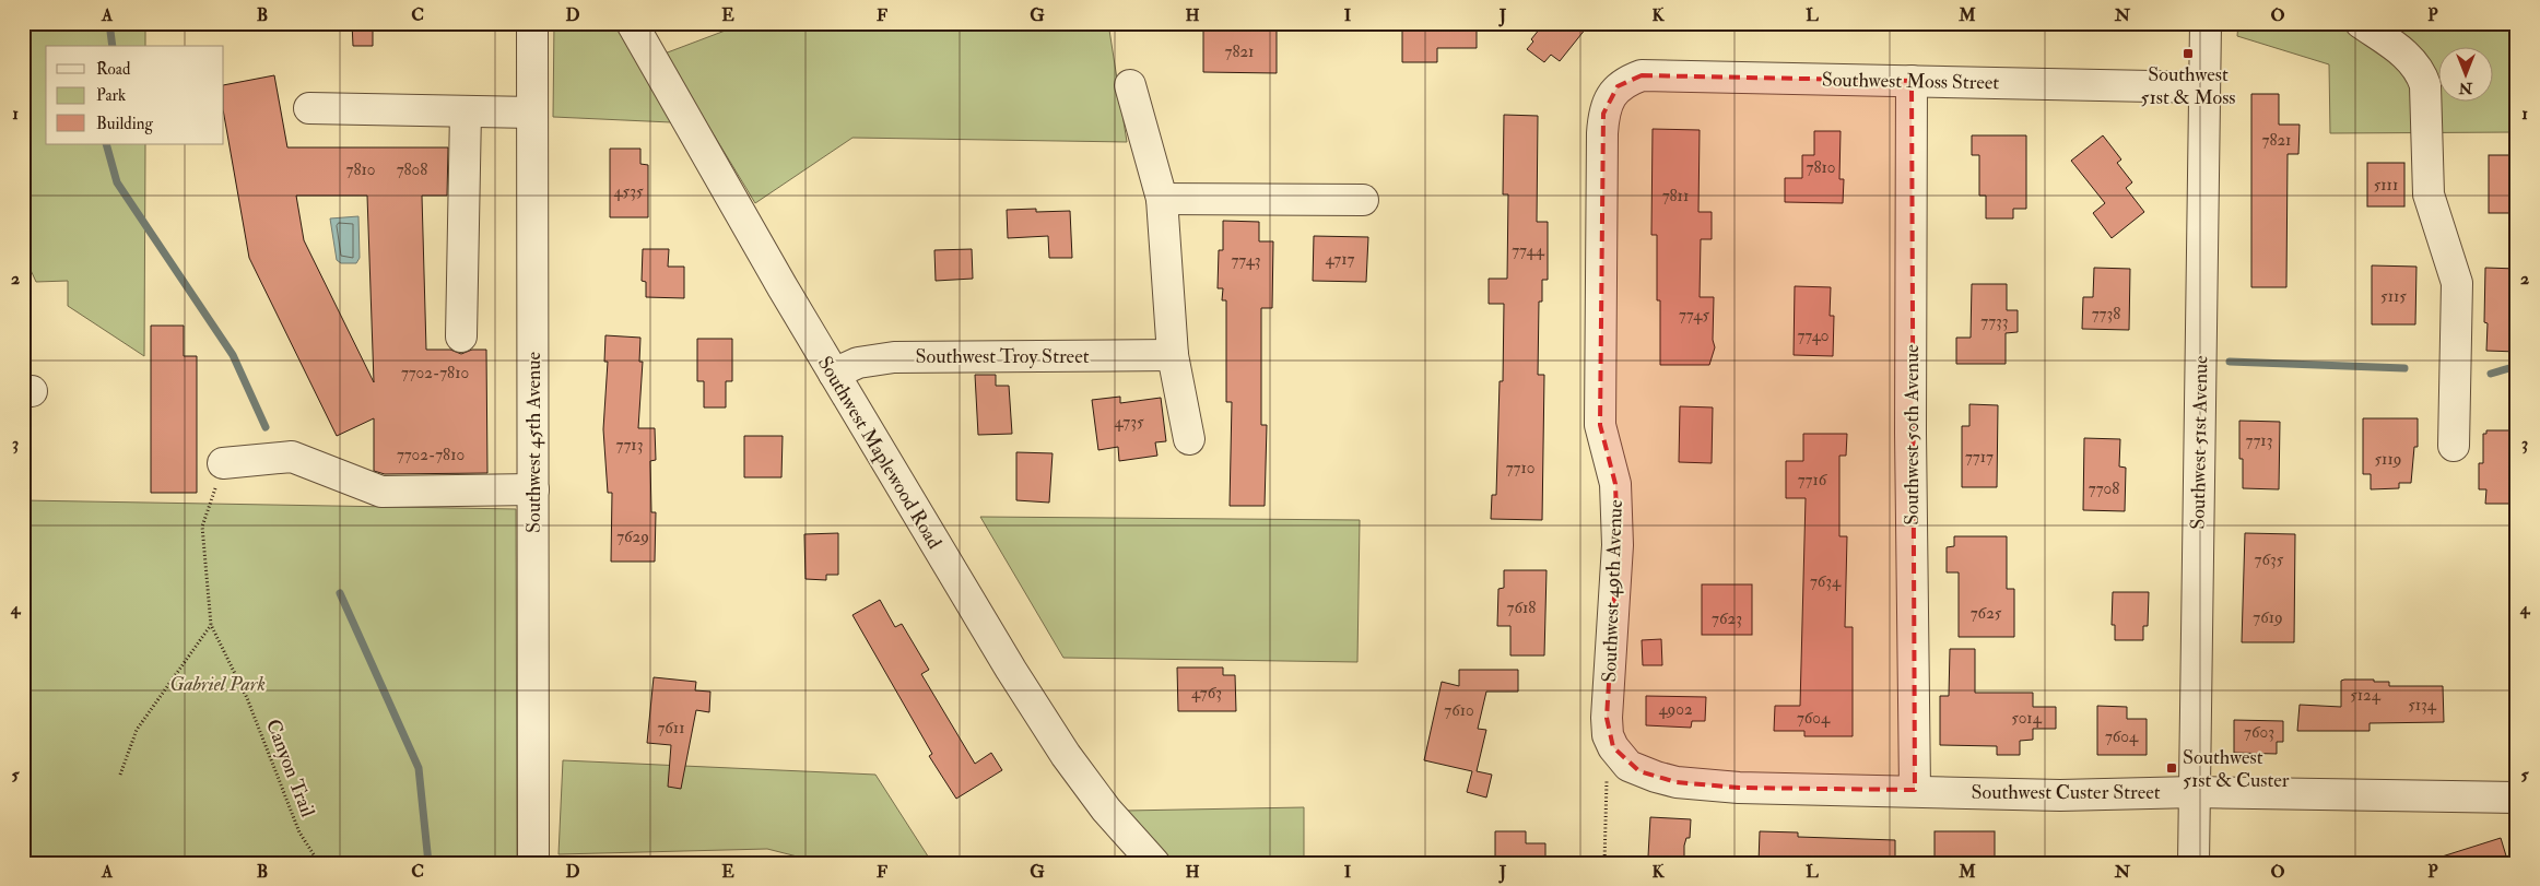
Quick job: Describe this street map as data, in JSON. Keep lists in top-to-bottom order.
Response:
{
  "streets": {
    "street": [
      "Southwest Moss Street",
      "Southwest Troy Street",
      "Southwest 50th Avenue",
      "Southwest 45th Avenue",
      "Southwest 51st Avenue",
      "Southwest Maplewood Road",
      "Southwest 49th Avenue",
      "Southwest Custer Street"
    ],
    "path": ["Canyon Trail"]
  },
  "crossings": [
    ["Southwest Moss Street", "Southwest 50th Avenue"],
    ["Southwest Moss Street", "Southwest 51st Avenue"],
    ["Southwest Moss Street", "Southwest 49th Avenue"],
    ["Southwest Troy Street", "Southwest Maplewood Road"],
    ["Southwest 50th Avenue", "Southwest Custer Street"],
    ["Southwest 51st Avenue", "Southwest Custer Street"],
    ["Southwest 49th Avenue", "Southwest Custer Street"]
  ],
  "parks": ["Gabriel Park"],
  "places": {
    "transit": ["Southwest 51st & Moss", "Southwest 51st & Custer"]
  },
  "house_numbers": [
    "7821",
    "7821",
    "7810",
    "7810",
    "7808",
    "5111",
    "4535",
    "7811",
    "7744",
    "4717",
    "7743",
    "5115",
    "7738",
    "7745",
    "7733",
    "7740",
    "7702-7810",
    "4735",
    "7713",
    "7713",
    "7702-7810",
    "7717",
    "5119",
    "7710",
    "7716",
    "7708",
    "7629",
    "7635",
    "7634",
    "7618",
    "7625",
    "7619",
    "7623",
    "4763",
    "5124",
    "5134",
    "4902",
    "7610",
    "7604",
    "5014",
    "7611",
    "7603",
    "7604"
  ],
  "legend": ["Road", "Park", "Building"],
  "north": "bottom",
  "grid": {
    "columns": [
      "A",
      "B",
      "C",
      "D",
      "E",
      "F",
      "G",
      "H",
      "I",
      "J",
      "K",
      "L",
      "M",
      "N",
      "O",
      "P"
    ],
    "rows": [
      "1",
      "2",
      "3",
      "4",
      "5"
    ]
  }
}
